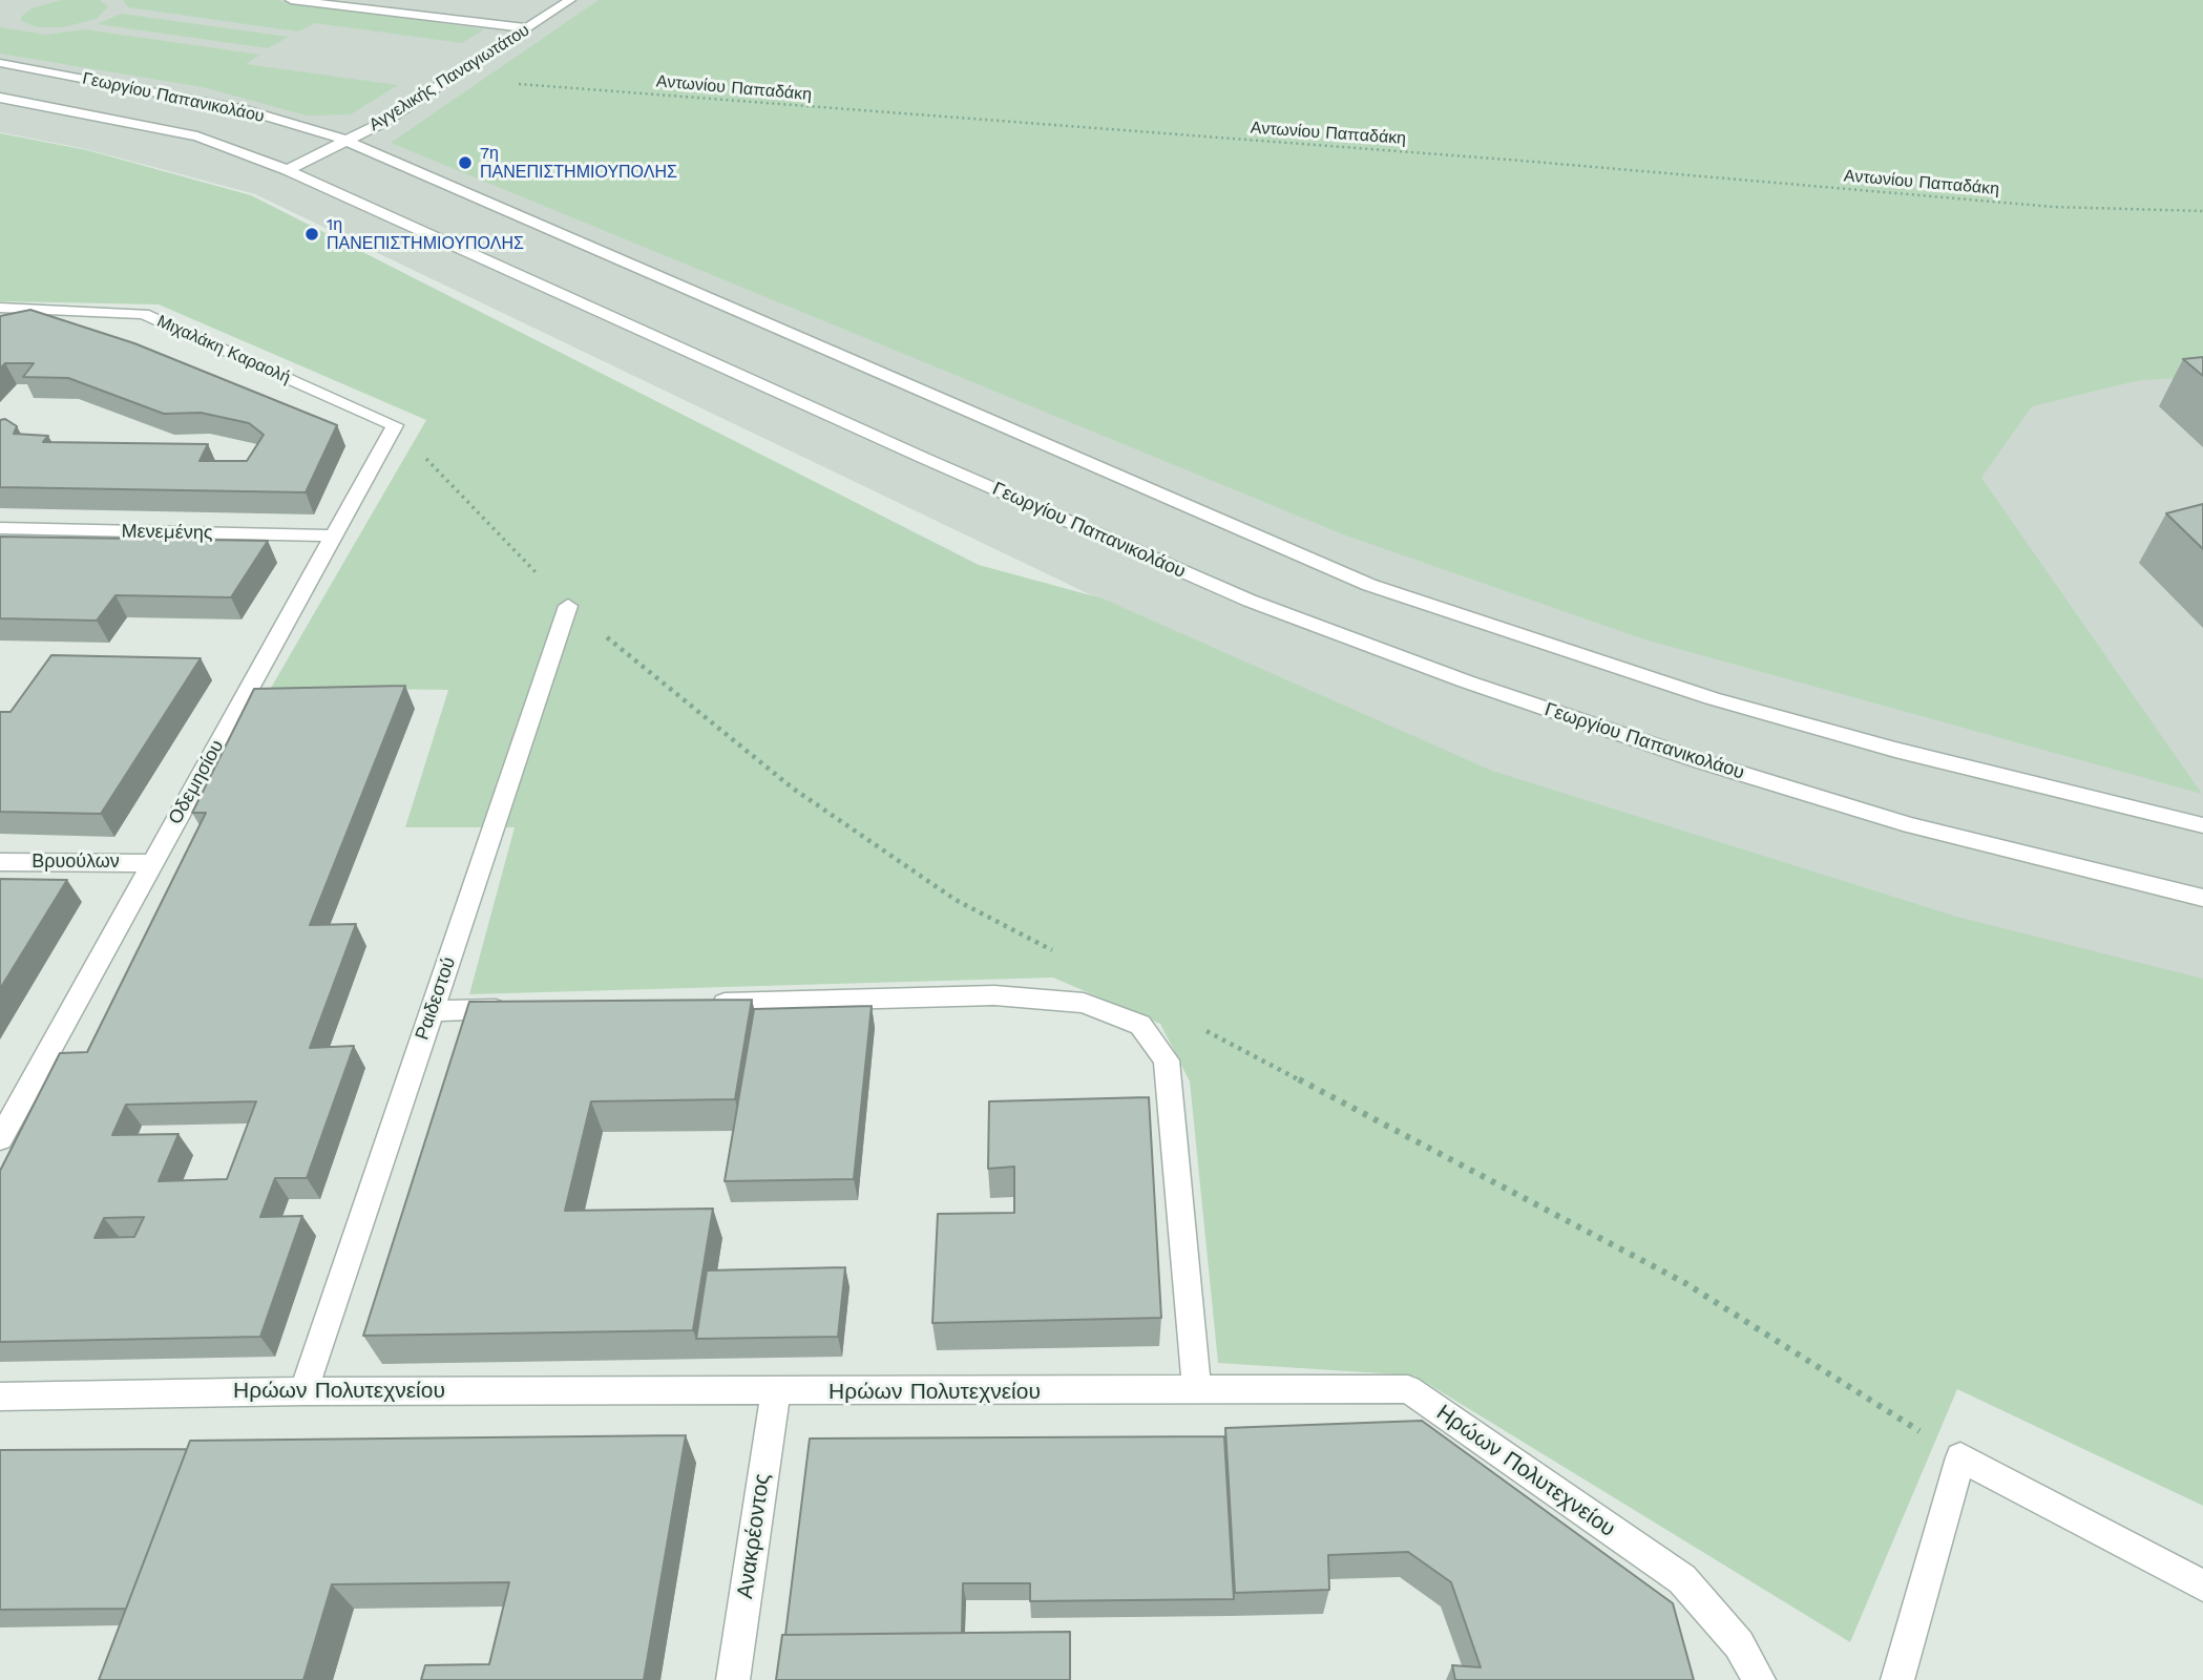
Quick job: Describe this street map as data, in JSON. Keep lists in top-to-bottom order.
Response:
{
  "streets": {
    "street": [
      "Αγγελικής Παναγιωτάτου",
      "Γεωργίου Παπανικολάου",
      "Μιχαλάκη Καραολή",
      "Μενεμένης",
      "Οδεμησίου",
      "Βρυούλων",
      "Ραιδεστού",
      "Ηρώων Πολυτεχνείου",
      "Ανακρέοντος"
    ],
    "path": ["Αντωνίου Παπαδάκη"]
  },
  "crossings": [
    ["Αγγελικής Παναγιωτάτου", "Αντωνίου Παπαδάκη"],
    ["Αγγελικής Παναγιωτάτου", "Γεωργίου Παπανικολάου"],
    ["Μιχαλάκη Καραολή", "Οδεμησίου"],
    ["Μενεμένης", "Οδεμησίου"],
    ["Οδεμησίου", "Βρυούλων"],
    ["Ραιδεστού", "Ηρώων Πολυτεχνείου"],
    ["Ηρώων Πολυτεχνείου", "Ανακρέοντος"]
  ],
  "places": ["7η ΠΑΝΕΠΙΣΤΗΜΙΟΥΠΟΛΗΣ", "1η ΠΑΝΕΠΙΣΤΗΜΙΟΥΠΟΛΗΣ"]
}
